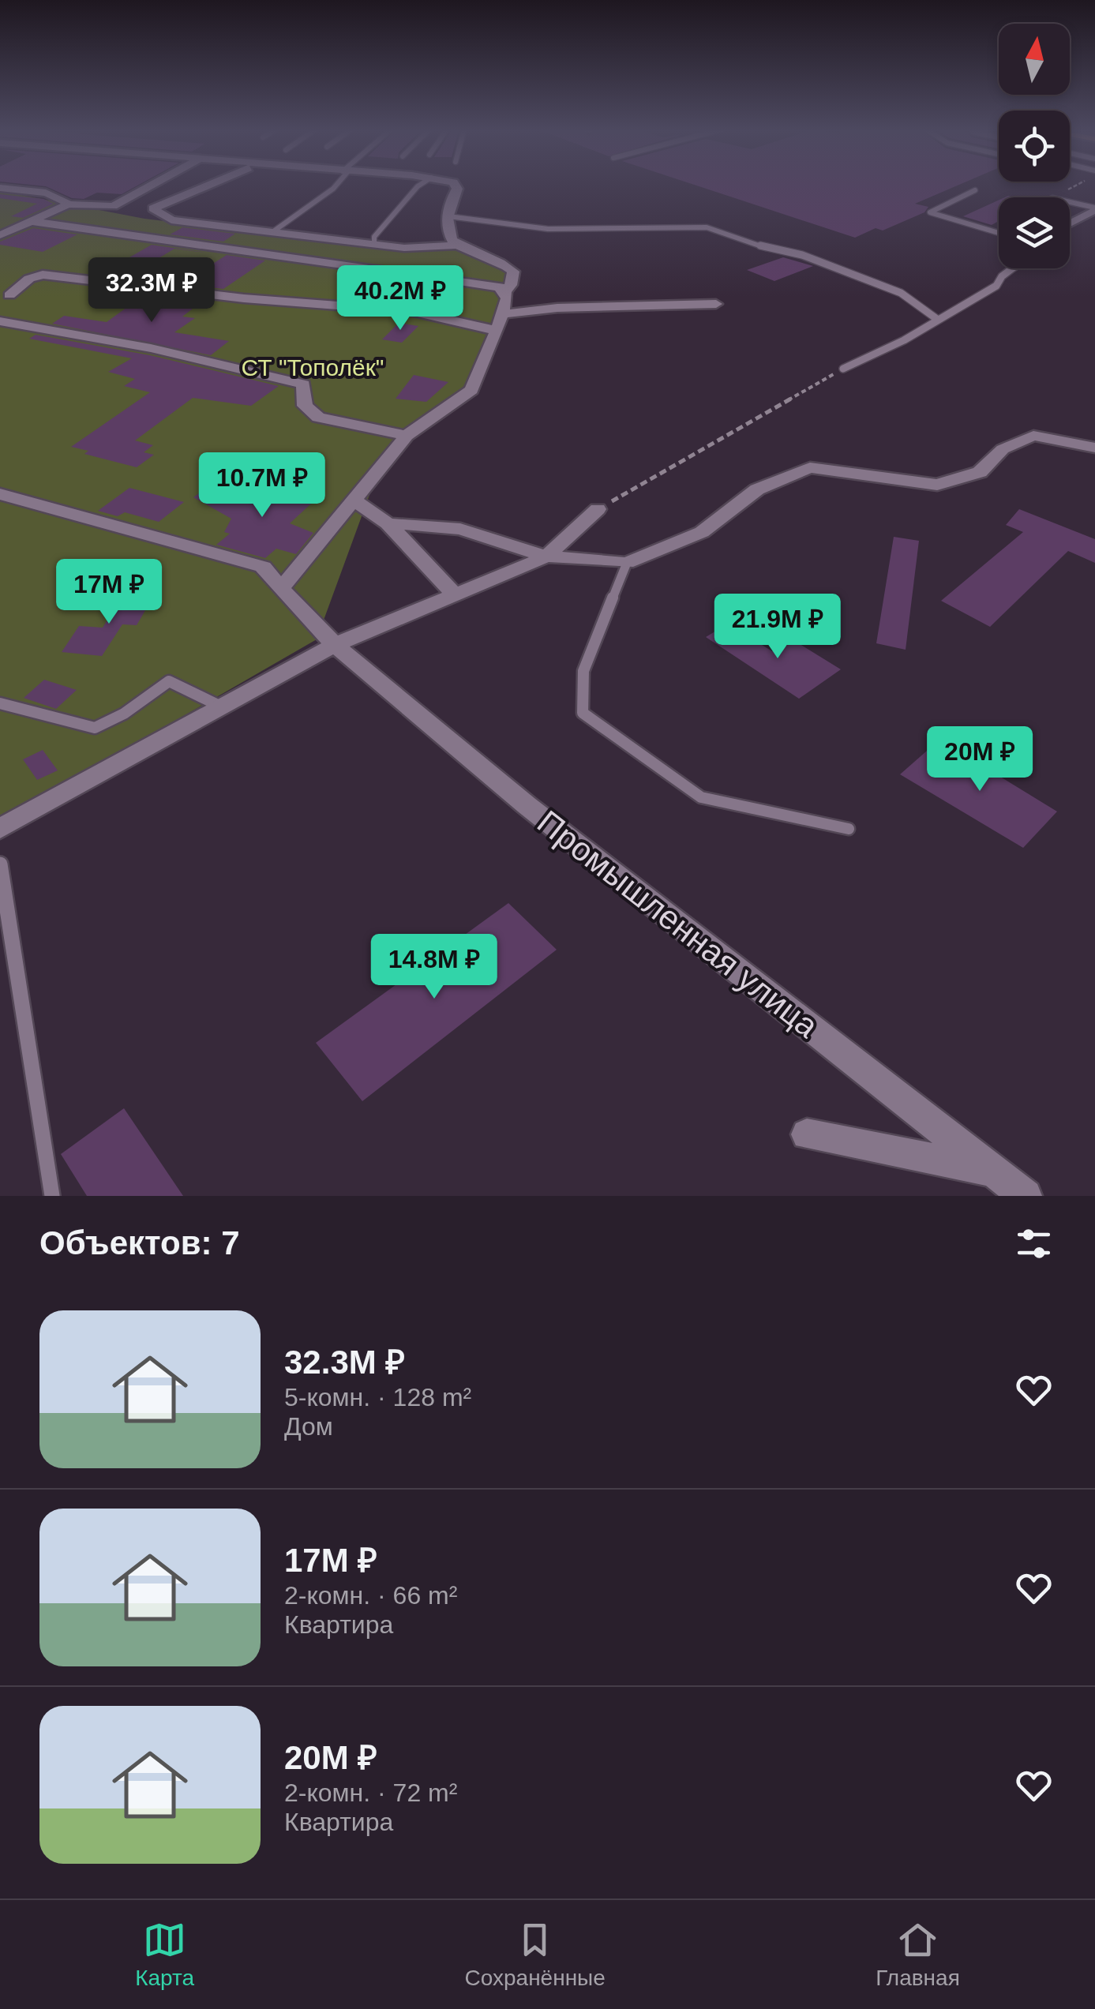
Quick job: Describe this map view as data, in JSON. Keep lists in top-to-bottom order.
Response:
{
  "streets": {
    "street": ["Промышленная улица"]
  },
  "parks": ["СТ \"Тополёк\""],
  "north": "top",
  "page": {
    "price": [
      "32.3M ₽",
      "40.2M ₽",
      "10.7M ₽",
      "17M ₽",
      "21.9M ₽",
      "20M ₽",
      "14.8M ₽"
    ],
    "heading": "Объектов: 7",
    "list": [
      {
        "name": "32.3M ₽",
        "note": "5-комн. · 128 m² · Дом"
      },
      {
        "name": "17M ₽",
        "note": "2-комн. · 66 m² · Квартира"
      },
      {
        "name": "20M ₽",
        "note": "2-комн. · 72 m² · Квартира"
      }
    ],
    "tabs": ["Карта", "Сохранённые", "Главная"]
  }
}
